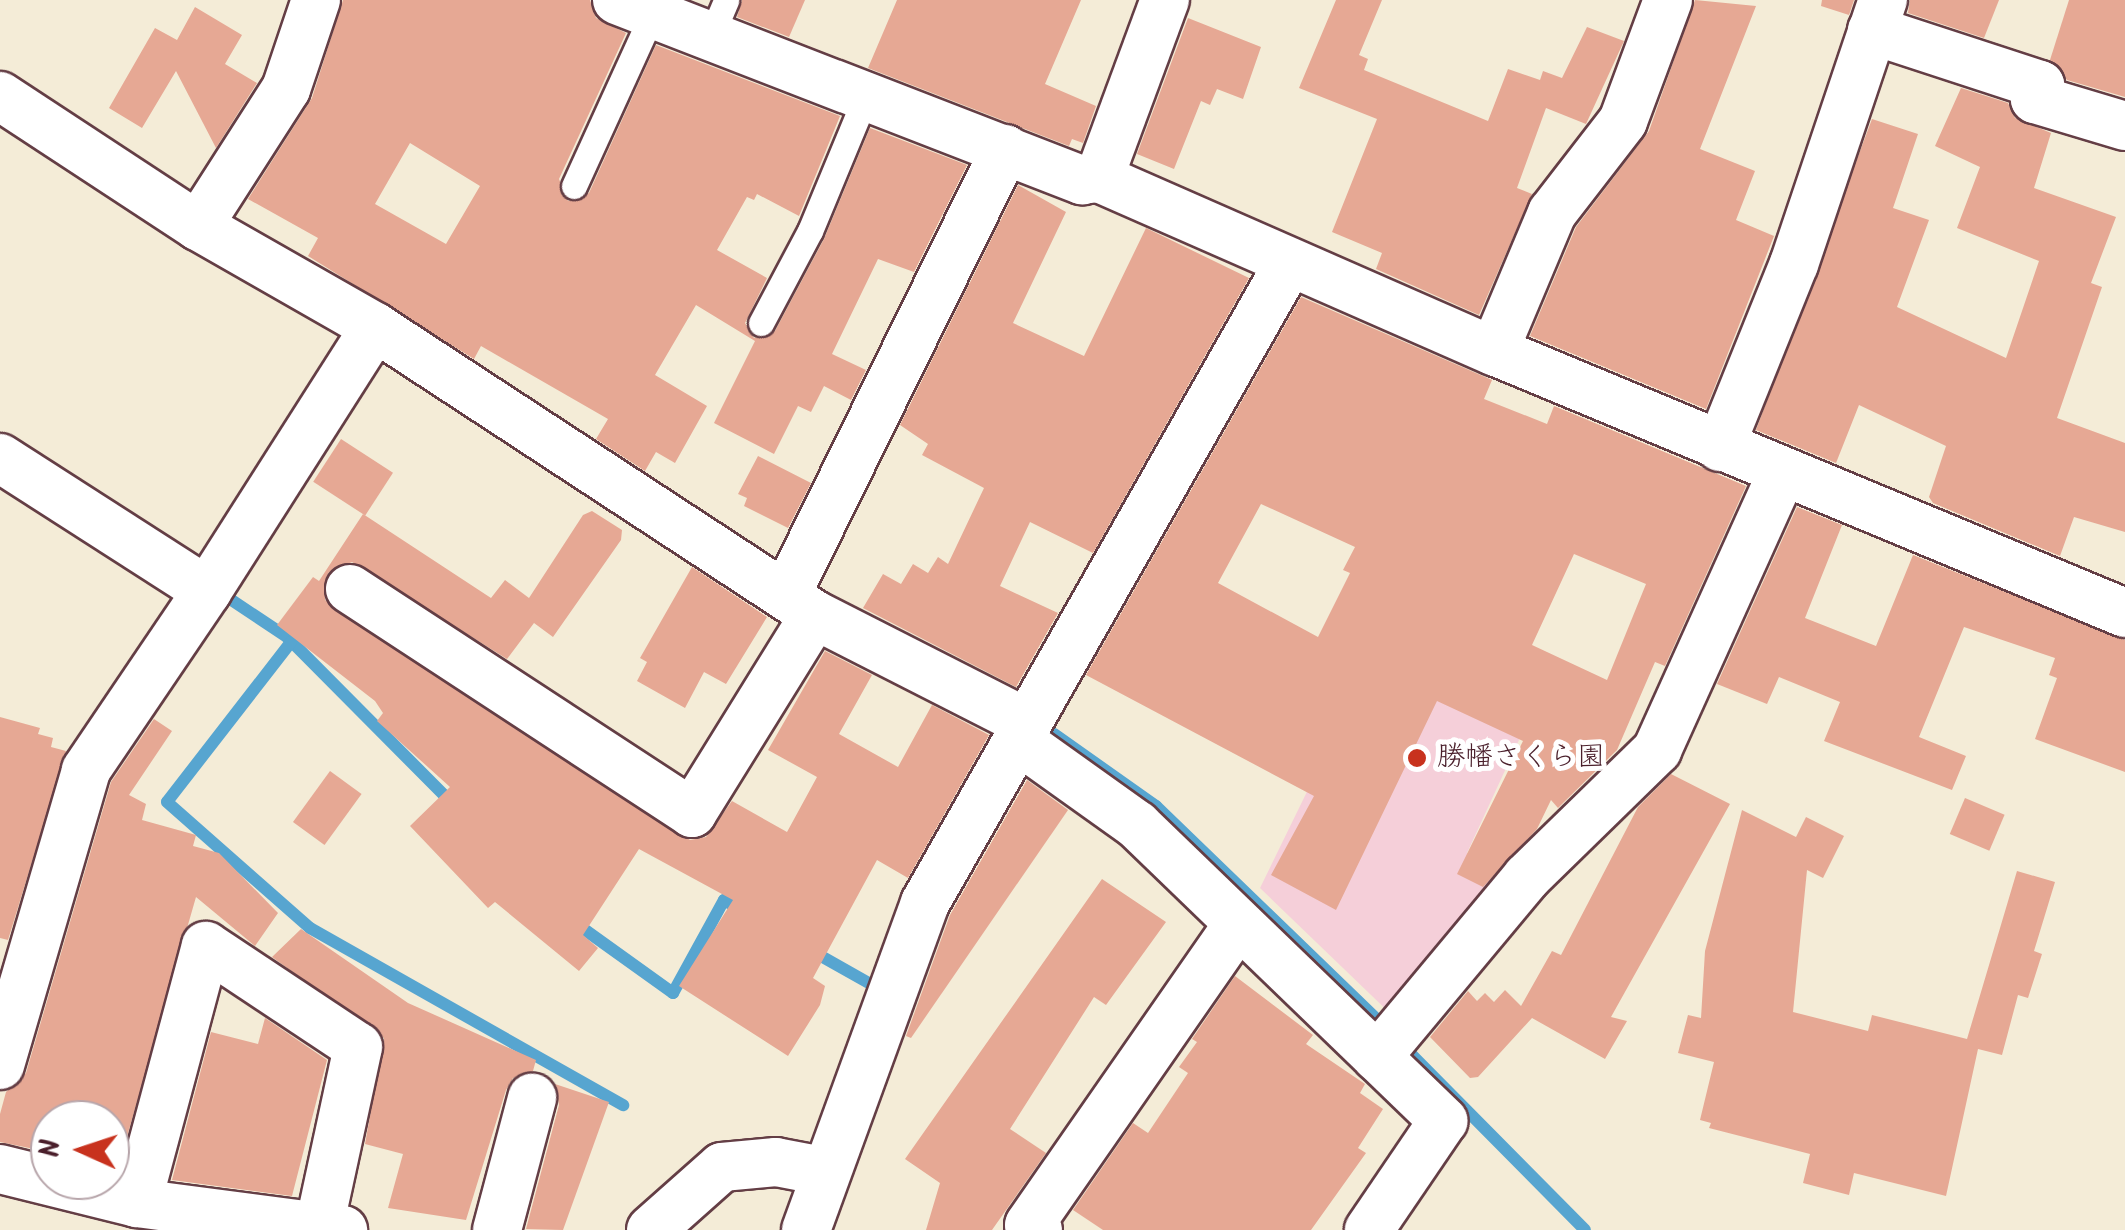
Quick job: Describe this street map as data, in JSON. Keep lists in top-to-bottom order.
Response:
{
  "places": ["勝幡さくら園"],
  "north": "left"
}
